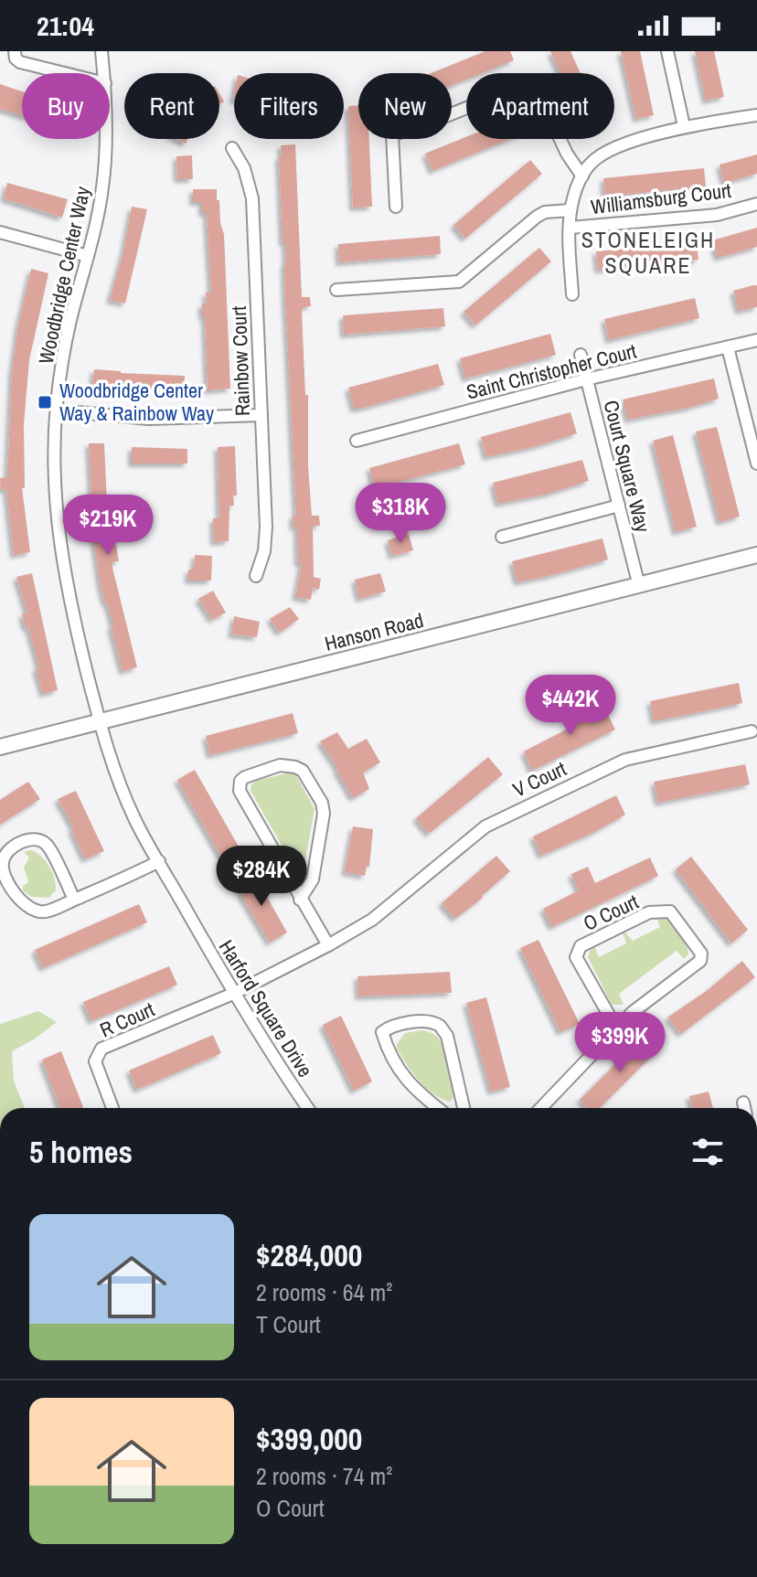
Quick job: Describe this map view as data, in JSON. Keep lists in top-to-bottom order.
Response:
{
  "streets": {
    "street": [
      "Williamsburg Court",
      "Woodbridge Center Way",
      "Rainbow Court",
      "Saint Christopher Court",
      "Court Square Way",
      "Hanson Road",
      "V Court",
      "O Court",
      "Harford Square Drive",
      "R Court"
    ]
  },
  "crossings": [
    ["Woodbridge Center Way", "Hanson Road"],
    ["Woodbridge Center Way", "Harford Square Drive"],
    ["Saint Christopher Court", "Court Square Way"],
    ["Court Square Way", "Hanson Road"],
    ["Hanson Road", "Harford Square Drive"],
    ["V Court", "R Court"],
    ["Harford Square Drive", "R Court"]
  ],
  "districts": ["STONELEIGH SQUARE"],
  "places": {
    "transit": ["Woodbridge Center Way & Rainbow Way"]
  },
  "page": {
    "status": "21:04",
    "chip": [
      "Buy",
      "Rent",
      "Filters",
      "New",
      "Apartment"
    ],
    "price": [
      "$318K",
      "$219K",
      "$442K",
      "$284K",
      "$399K"
    ],
    "heading": "5 homes",
    "list": [
      {
        "name": "$284,000",
        "note": "2 rooms · 64 m² · T Court"
      },
      {
        "name": "$399,000",
        "note": "2 rooms · 74 m² · O Court"
      }
    ]
  }
}
